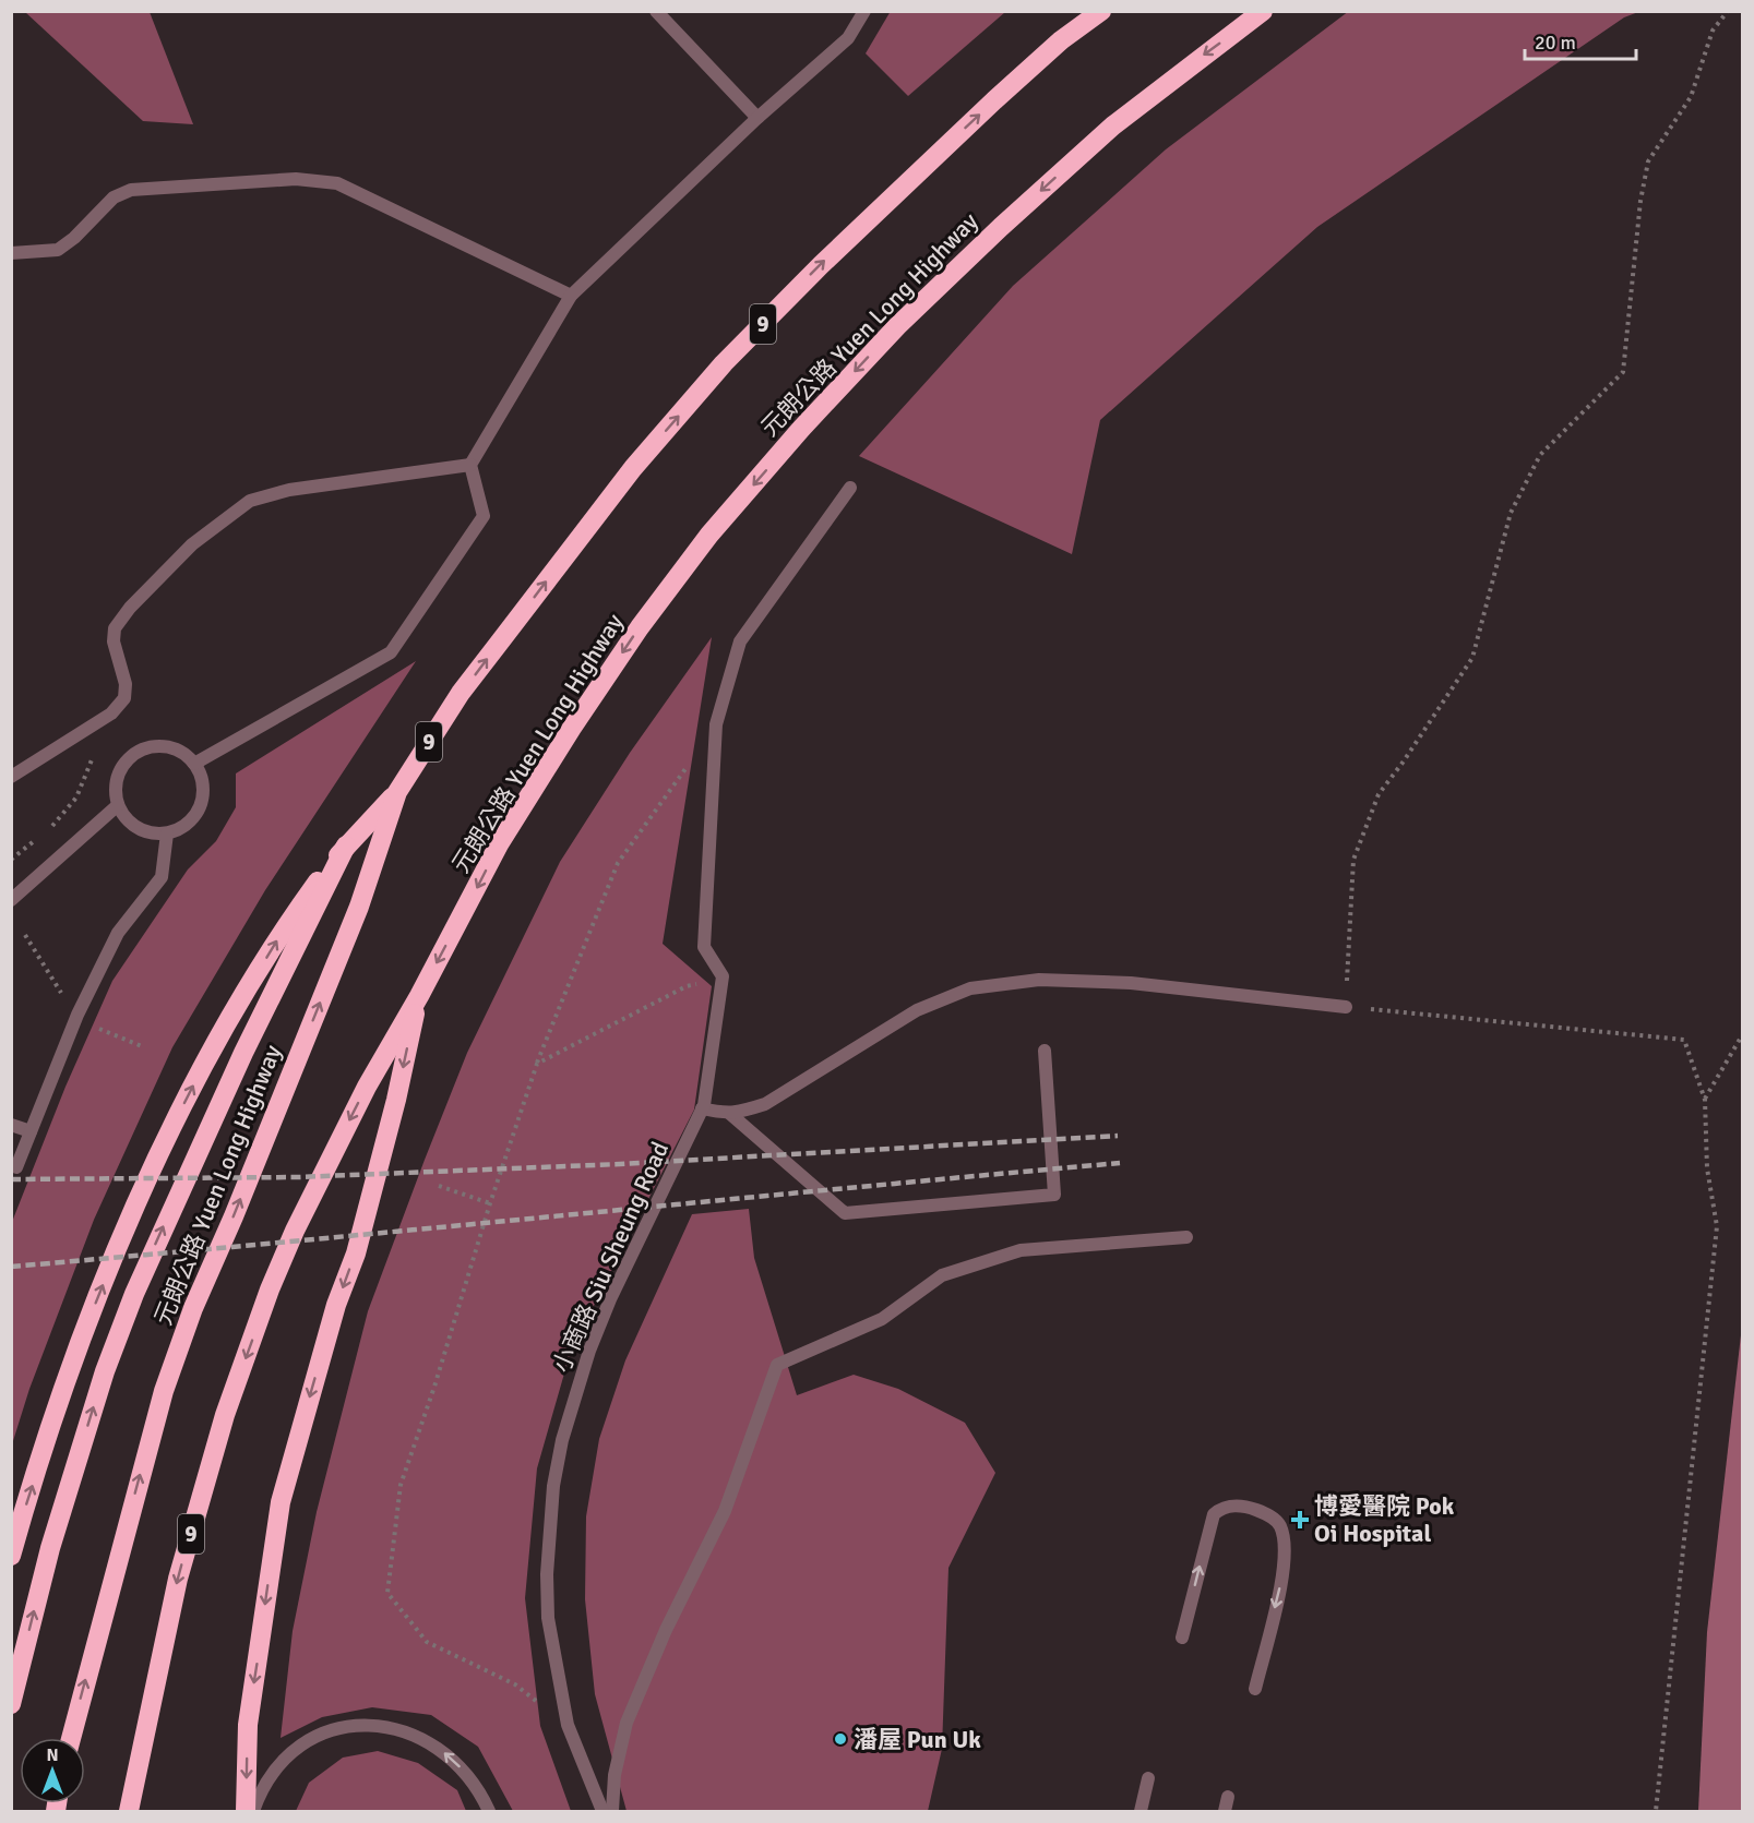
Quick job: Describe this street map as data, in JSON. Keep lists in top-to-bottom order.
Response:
{
  "streets": {
    "highway": ["9", "元朗公路 Yuen Long Highway"],
    "street": ["小商路 Siu Sheung Road"]
  },
  "places": {
    "health": ["博愛醫院 Pok Oi Hospital"],
    "other": ["潘屋 Pun Uk"]
  },
  "scale_bar": "20 m",
  "north": "top"
}
